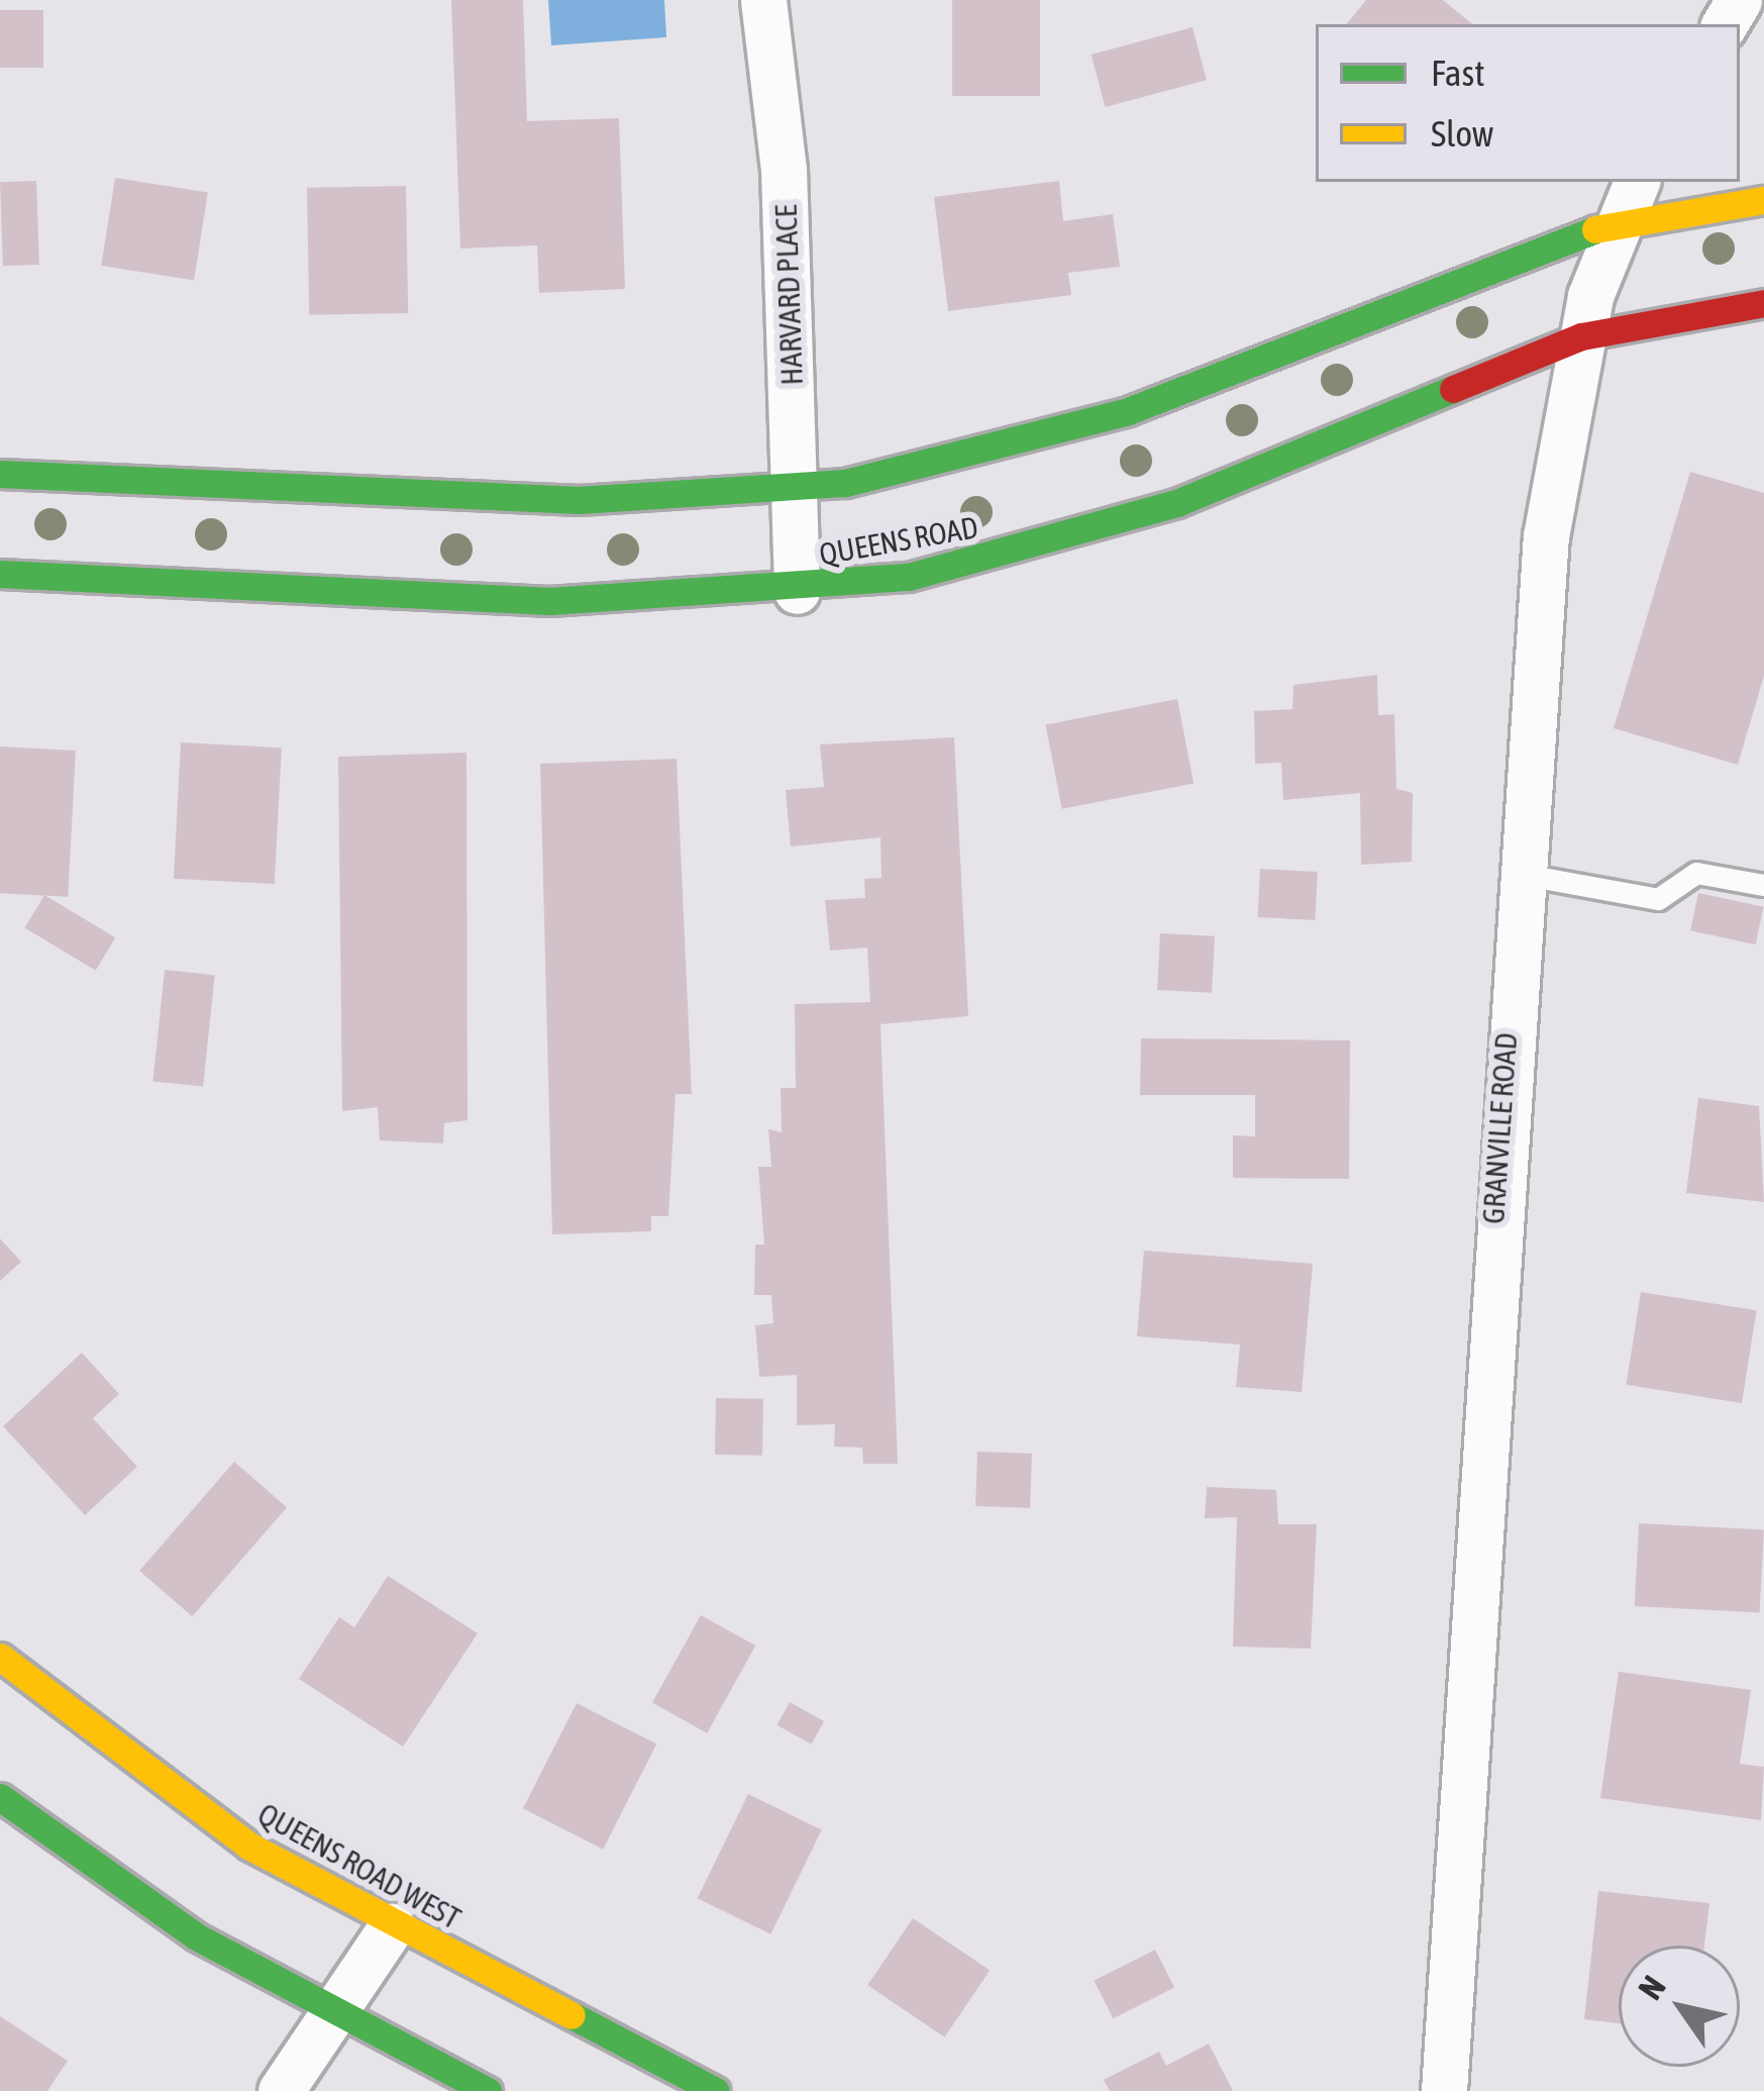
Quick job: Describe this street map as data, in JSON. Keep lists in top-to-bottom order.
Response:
{
  "streets": {
    "main road": ["QUEENS ROAD", "QUEENS ROAD WEST"],
    "street": ["HARVARD PLACE", "GRANVILLE ROAD"]
  },
  "crossings": [
    ["HARVARD PLACE", "QUEENS ROAD"],
    ["QUEENS ROAD", "GRANVILLE ROAD"]
  ],
  "legend": ["Fast", "Slow"],
  "north": "top left"
}
